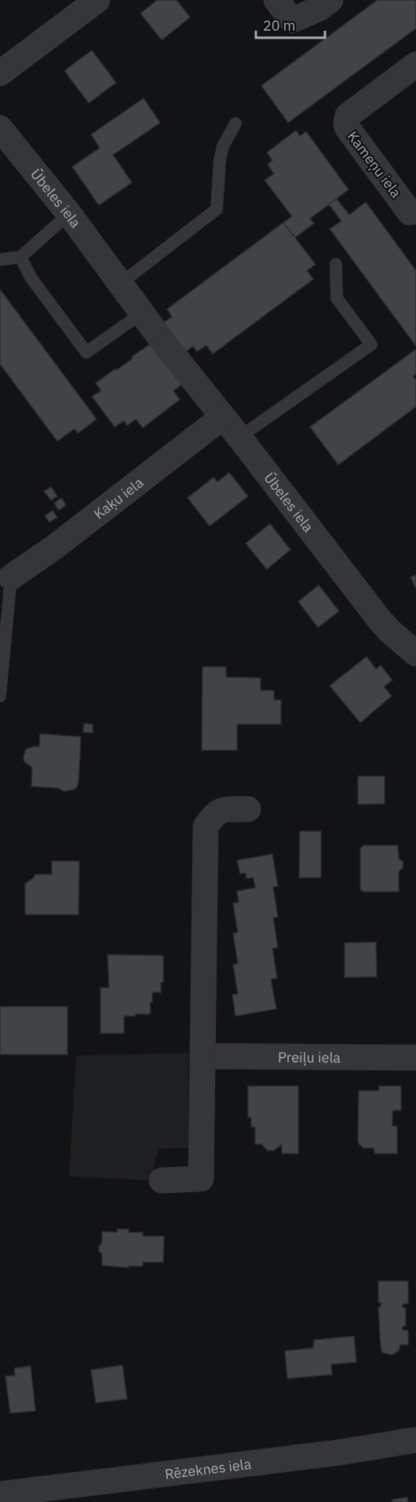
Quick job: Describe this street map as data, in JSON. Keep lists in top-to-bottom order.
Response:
{
  "streets": {
    "street": [
      "Kameņu iela",
      "Ūbeles iela",
      "Kaķu iela",
      "Preiļu iela",
      "Rēzeknes iela"
    ]
  },
  "crossings": [
    ["Ūbeles iela", "Kaķu iela"]
  ],
  "scale_bar": "20 m"
}
